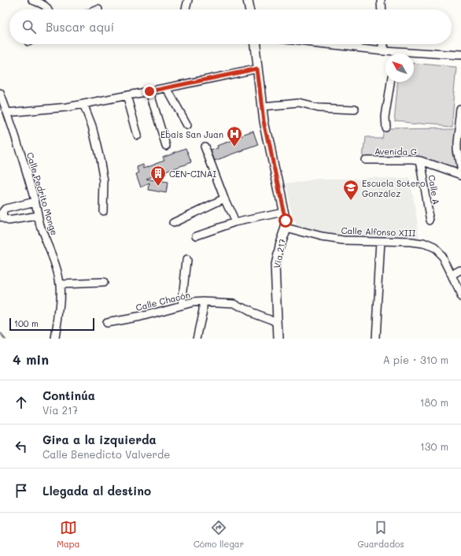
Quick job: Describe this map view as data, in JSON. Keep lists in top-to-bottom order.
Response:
{
  "streets": {
    "main road": ["Vía 217"],
    "street": [
      "Avenida G",
      "Calle A",
      "Calle Pedrito Monge",
      "Calle Alfonso XIII",
      "Calle Chacón"
    ]
  },
  "crossings": [
    ["Avenida G", "Calle A"],
    ["Calle Alfonso XIII", "Vía 217"],
    ["Vía 217", "Calle Chacón"]
  ],
  "places": {
    "hospital": ["Ebais San Juan"],
    "building": ["CEN-CINAI"],
    "school or university": ["Escuela Sotero González"]
  },
  "scale_bar": "100 m",
  "north": "top left",
  "page": {
    "search": "Buscar aquí",
    "scale": "100 m",
    "heading": ["4 min", "A pie · 310 m"],
    "list": [
      ["Continúa", "Vía 217", "180 m"],
      ["Gira a la izquierda", "Calle Benedicto Valverde", "130 m"],
      "Llegada al destino"
    ],
    "nav": ["Mapa", "Cómo llegar", "Guardados"]
  }
}
